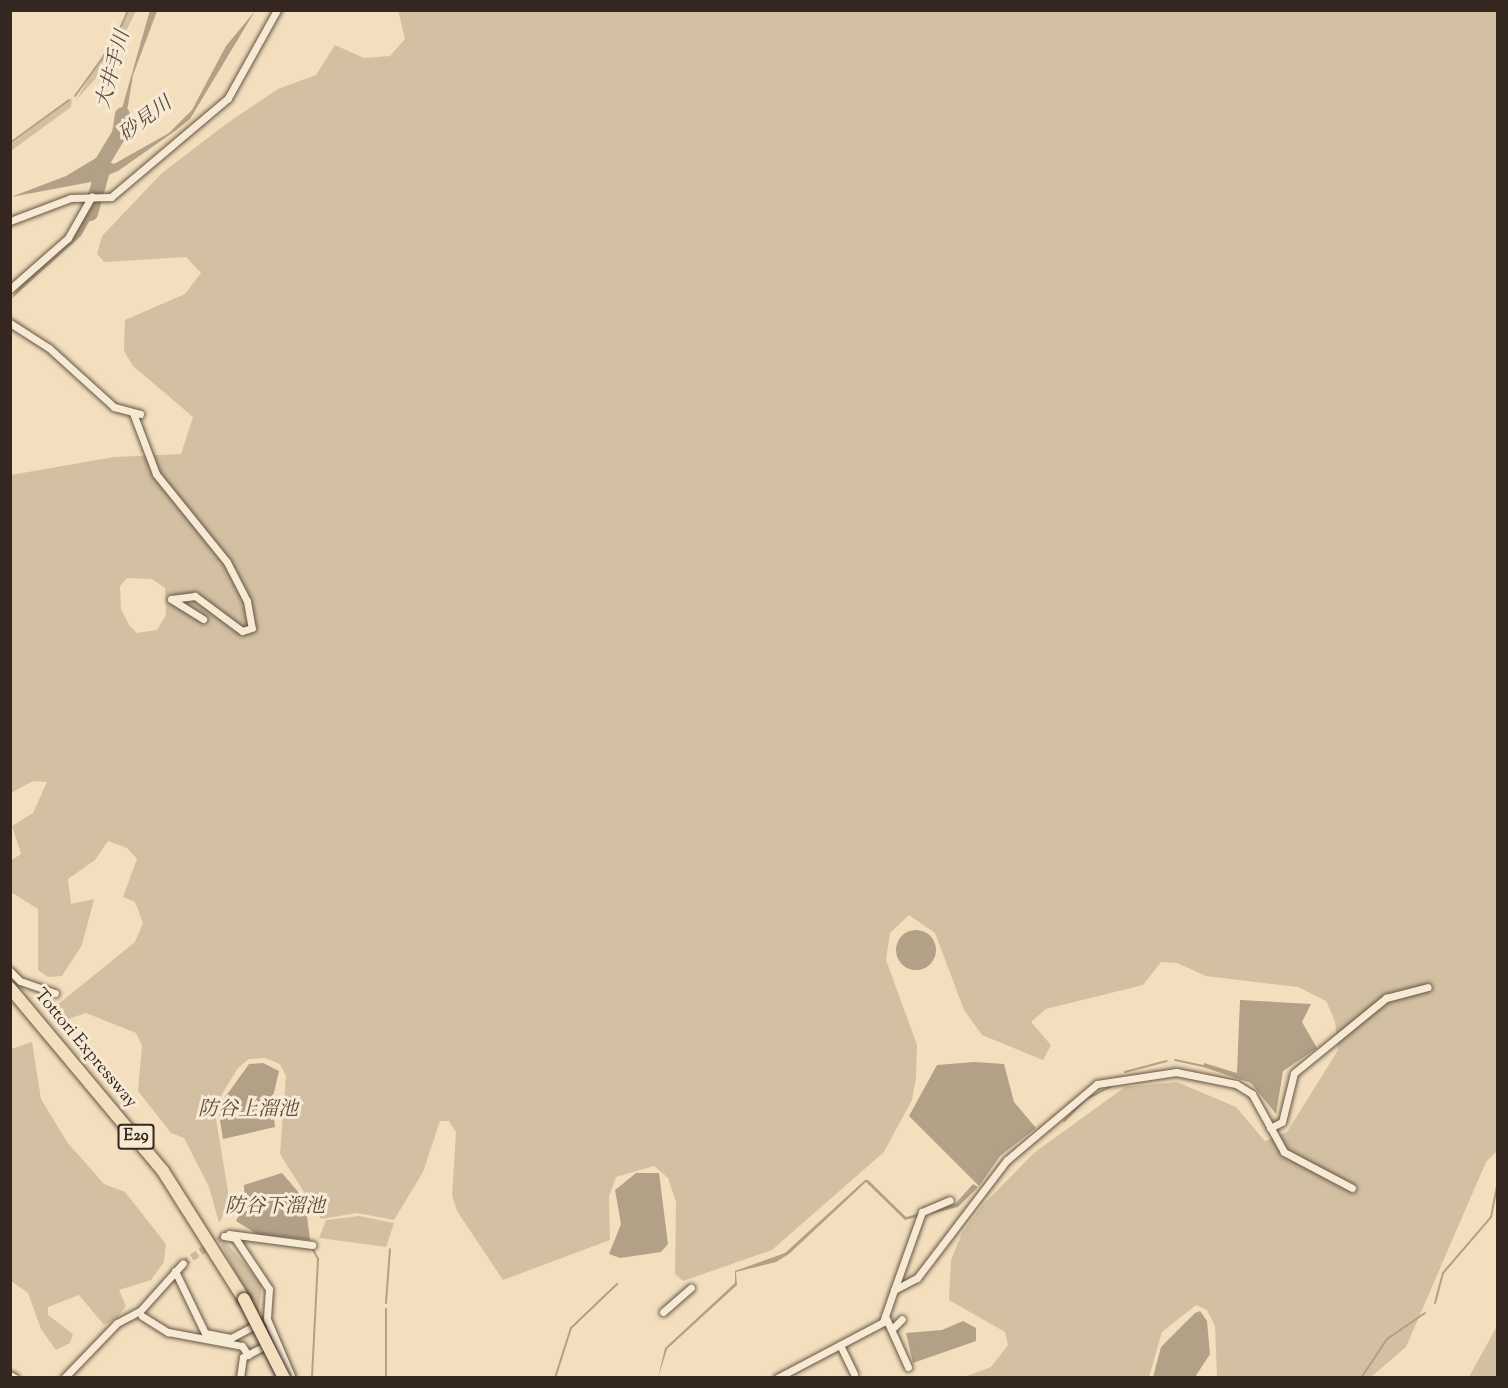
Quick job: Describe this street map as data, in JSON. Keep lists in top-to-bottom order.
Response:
{
  "streets": {
    "highway": ["Tottori Expressway", "E29"]
  },
  "water": [
    "大井手川",
    "砂見川",
    "防谷上溜池",
    "防谷下溜池"
  ]
}
